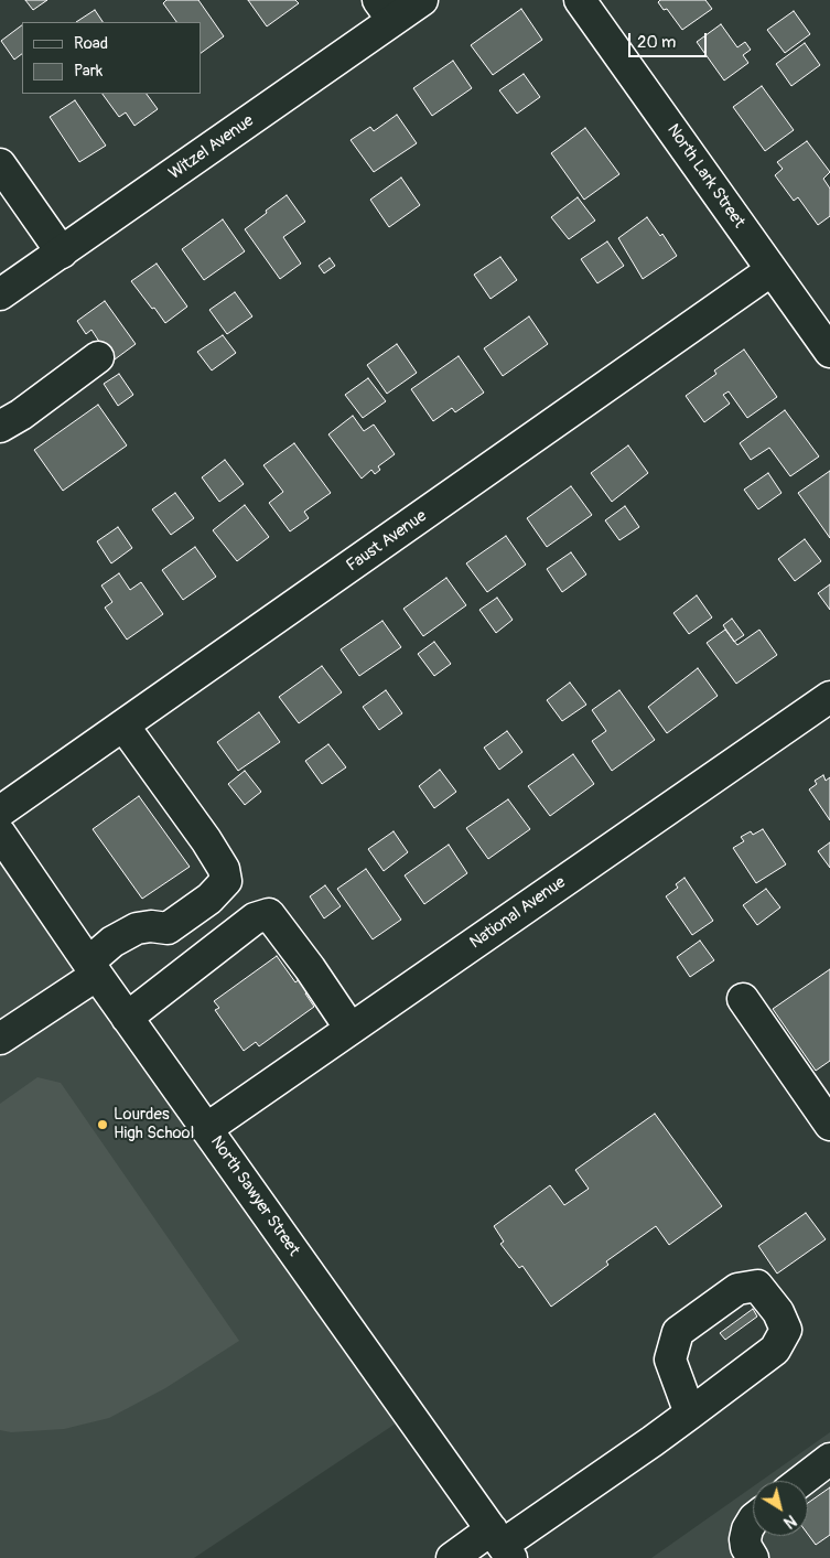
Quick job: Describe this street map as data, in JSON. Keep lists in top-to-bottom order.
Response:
{
  "streets": {
    "street": [
      "Witzel Avenue",
      "North Lark Street",
      "Faust Avenue",
      "National Avenue",
      "North Sawyer Street"
    ]
  },
  "crossings": [
    ["North Lark Street", "Faust Avenue"],
    ["National Avenue", "North Sawyer Street"]
  ],
  "places": ["Lourdes High School"],
  "legend": ["Road", "Park"],
  "scale_bar": "20 m",
  "north": "bottom right"
}
